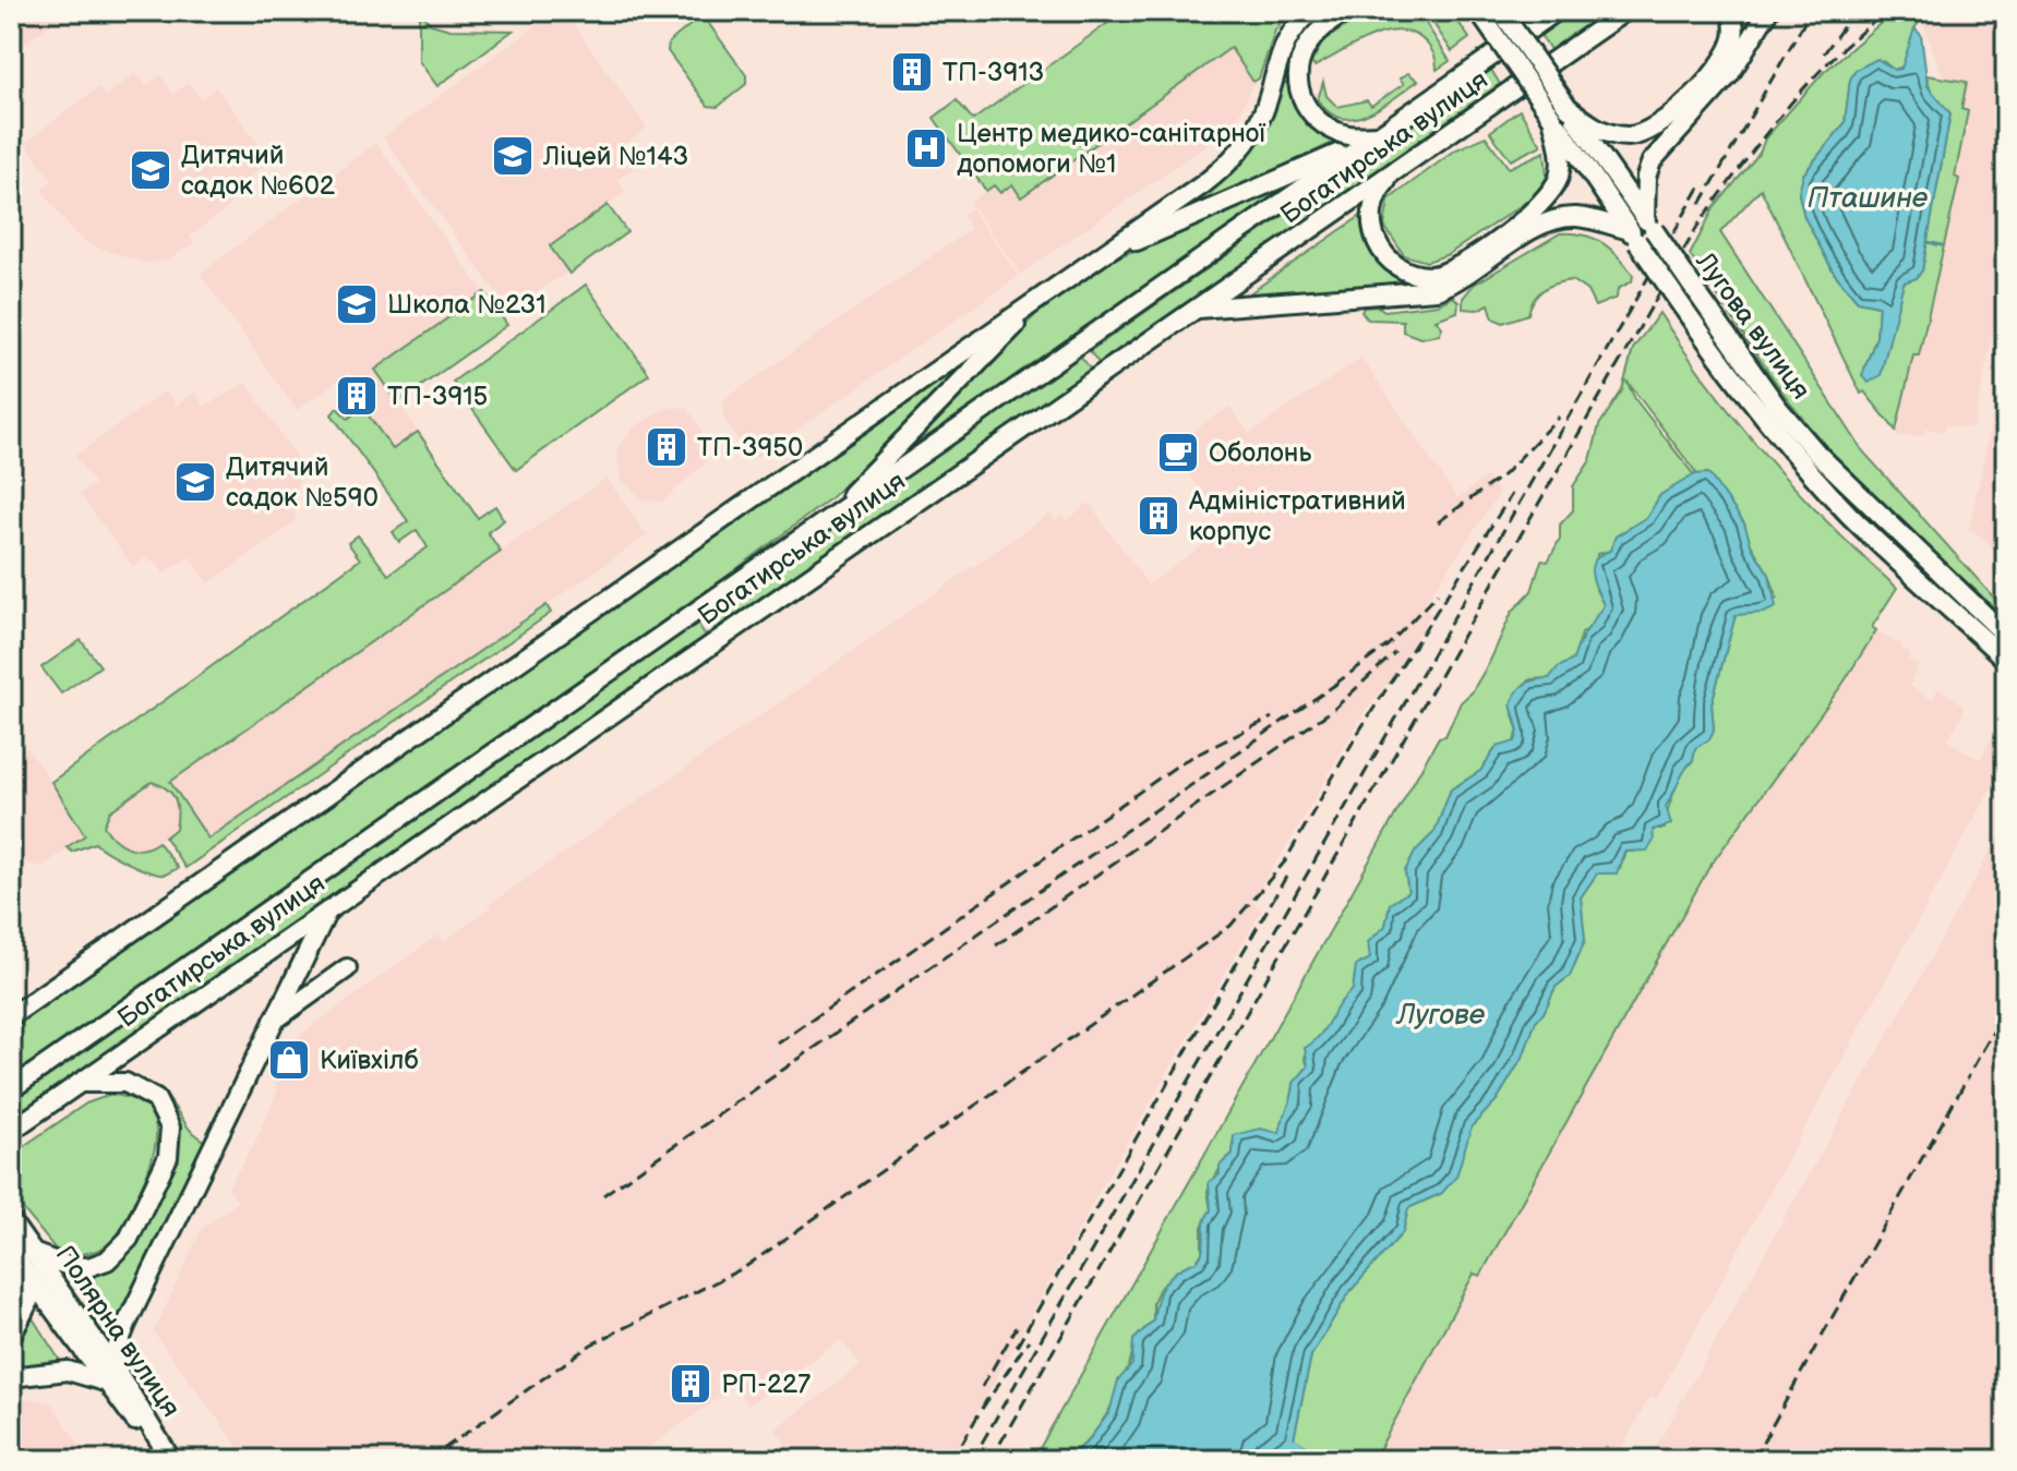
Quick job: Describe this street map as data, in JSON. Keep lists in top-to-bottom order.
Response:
{
  "streets": {
    "main road": ["Богатирська вулиця", "Лугова вулиця", "Полярна вулиця"]
  },
  "water": ["Пташине", "Лугове"],
  "places": {
    "building": [
      "ТП-3913",
      "ТП-3915",
      "ТП-3950",
      "Адміністративний корпус",
      "РП-227"
    ],
    "hospital": ["Центр медико-санітарної допомоги №1"],
    "school or university": [
      "Ліцей №143",
      "Дитячий садок №602",
      "Школа №231",
      "Дитячий садок №590"
    ],
    "cafe": ["Оболонь"],
    "shop": ["Київхілб"]
  }
}
